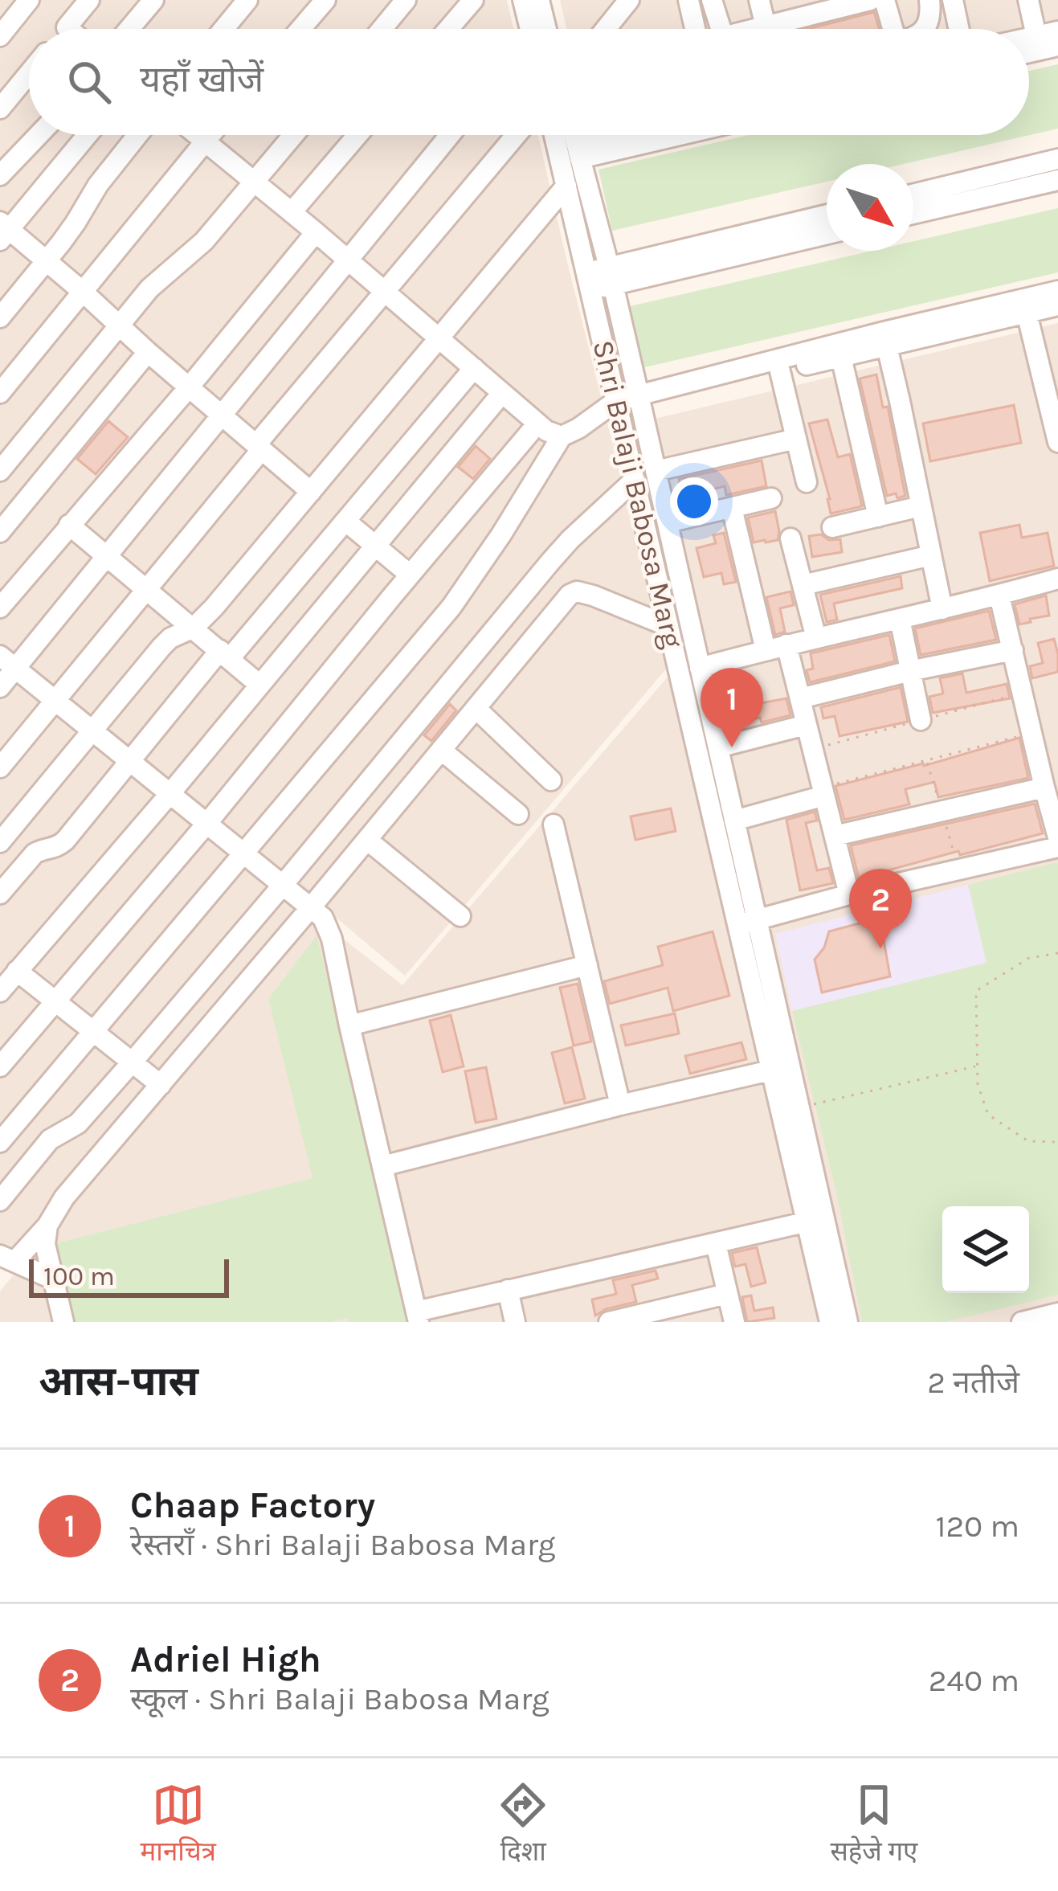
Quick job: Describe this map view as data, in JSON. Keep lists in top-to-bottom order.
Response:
{
  "streets": {
    "street": ["Shri Balaji Babosa Marg"]
  },
  "scale_bar": "100 m",
  "north": "bottom right",
  "page": {
    "search": "यहाँ खोजें",
    "pins": ["1", "2"],
    "scale": "100 m",
    "heading": ["आस-पास", "2 नतीजे"],
    "list": [
      {
        "mark": "1",
        "name": "Chaap Factory",
        "note": "रेस्तराँ · Shri Balaji Babosa Marg",
        "value": "120 m"
      },
      {
        "mark": "2",
        "name": "Adriel High",
        "note": "स्कूल · Shri Balaji Babosa Marg",
        "value": "240 m"
      }
    ],
    "nav": ["मानचित्र", "दिशा", "सहेजे गए"]
  }
}
